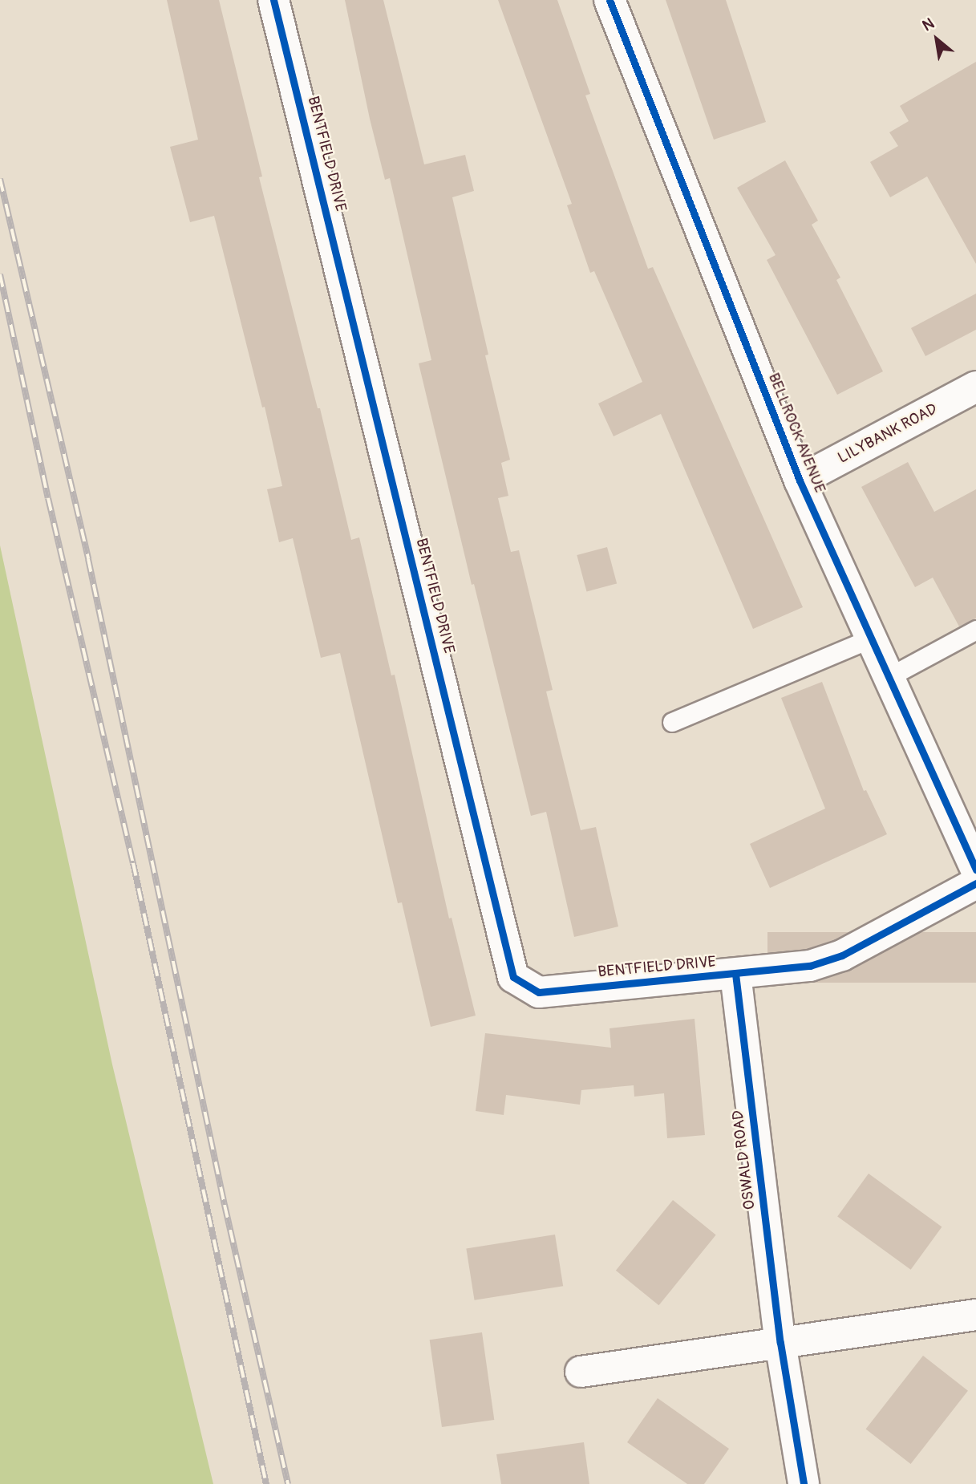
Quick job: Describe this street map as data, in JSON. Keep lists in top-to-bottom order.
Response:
{
  "streets": {
    "street": [
      "BENTFIELD DRIVE",
      "BELLROCK AVENUE",
      "LILYBANK ROAD",
      "OSWALD ROAD"
    ]
  },
  "crossings": [
    ["BENTFIELD DRIVE", "OSWALD ROAD"],
    ["BELLROCK AVENUE", "LILYBANK ROAD"]
  ],
  "north": "top left"
}
